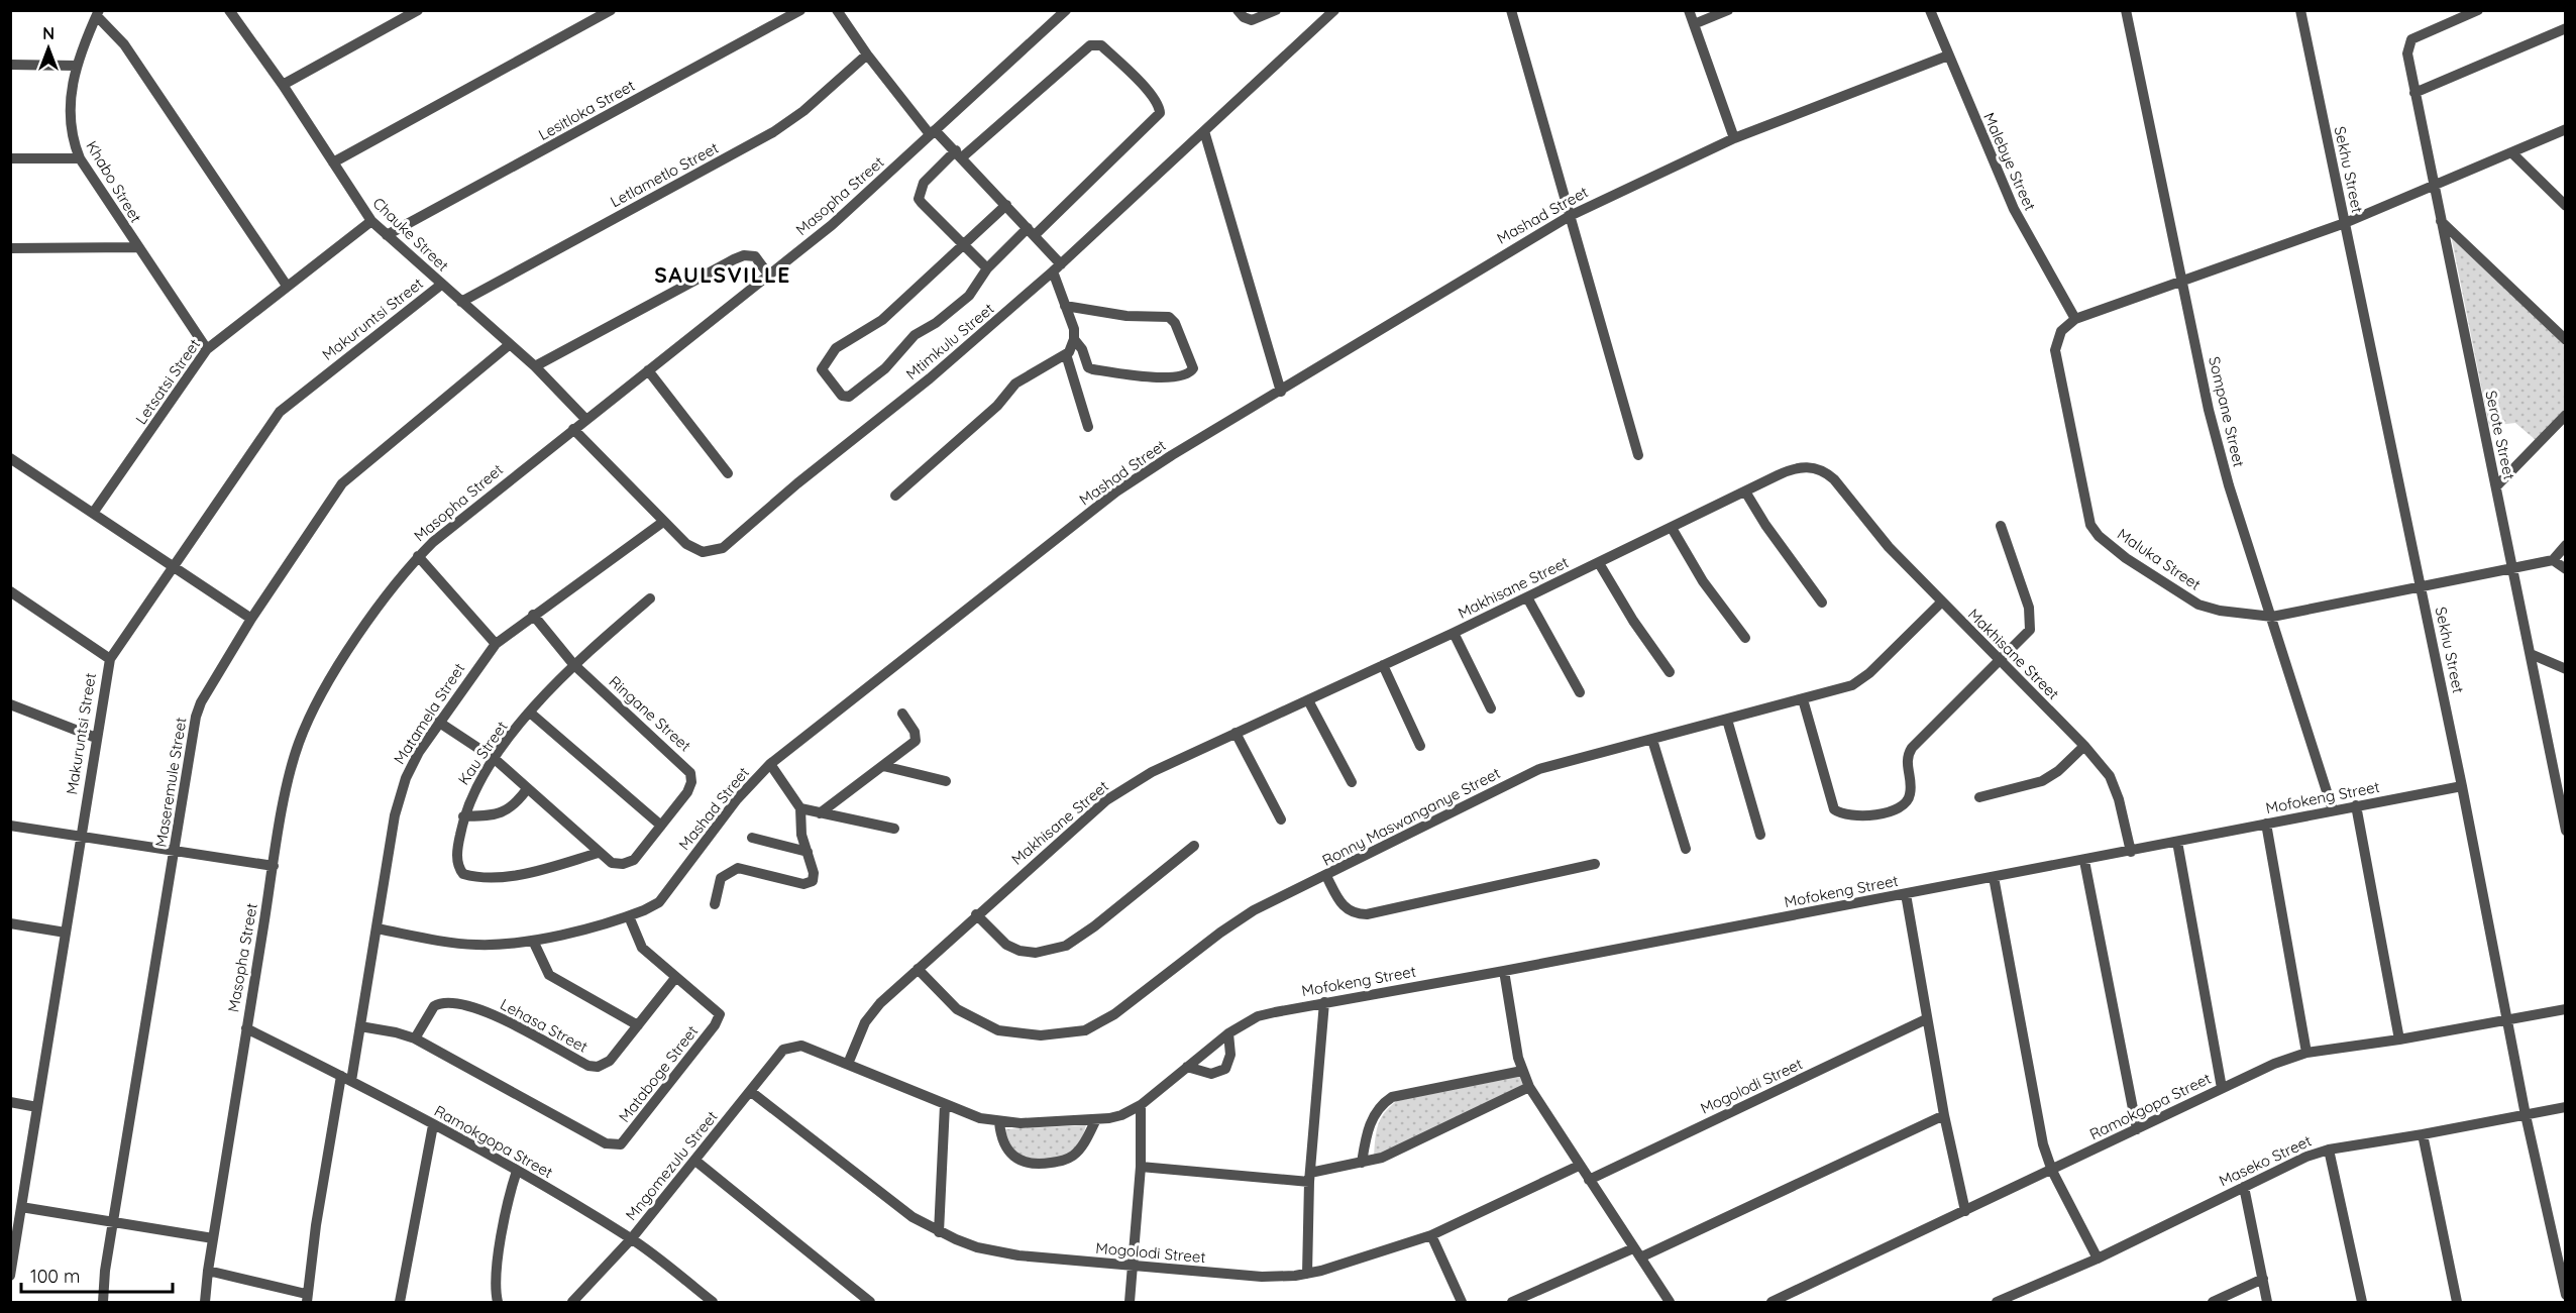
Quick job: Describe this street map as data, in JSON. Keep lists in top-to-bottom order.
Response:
{
  "streets": {
    "street": [
      "Lesitloka Street",
      "Malebye Street",
      "Sekhu Street",
      "Letlametlo Street",
      "Khabo Street",
      "Masopha Street",
      "Mashad Street",
      "Chauke Street",
      "Makuruntsi Street",
      "Mtimkulu Street",
      "Letsatsi Street",
      "Sompane Street",
      "Serote Street",
      "Maluka Street",
      "Makhisane Street",
      "Matamela Street",
      "Ringane Street",
      "Kau Street",
      "Maseremule Street",
      "Mofokeng Street",
      "Ronny Maswanganye Street",
      "Lehasa Street",
      "Mataboge Street",
      "Mogolodi Street",
      "Ramokgopa Street",
      "Maseko Street",
      "Mngomezulu Street"
    ]
  },
  "crossings": [
    ["Lesitloka Street", "Chauke Street"],
    ["Malebye Street", "Mashad Street"],
    ["Malebye Street", "Maluka Street"],
    ["Sekhu Street", "Maluka Street"],
    ["Sekhu Street", "Mofokeng Street"],
    ["Sekhu Street", "Ramokgopa Street"],
    ["Sekhu Street", "Maseko Street"],
    ["Letlametlo Street", "Chauke Street"],
    ["Khabo Street", "Letsatsi Street"],
    ["Masopha Street", "Chauke Street"],
    ["Masopha Street", "Mtimkulu Street"],
    ["Masopha Street", "Ramokgopa Street"],
    ["Mashad Street", "Matamela Street"],
    ["Mashad Street", "Mataboge Street"],
    ["Chauke Street", "Makuruntsi Street"],
    ["Chauke Street", "Letsatsi Street"],
    ["Chauke Street", "Maseremule Street"],
    ["Mtimkulu Street", "Matamela Street"],
    ["Sompane Street", "Maluka Street"],
    ["Sompane Street", "Mofokeng Street"],
    ["Serote Street", "Maluka Street"],
    ["Makhisane Street", "Mofokeng Street"],
    ["Makhisane Street", "Ronny Maswanganye Street"],
    ["Matamela Street", "Ringane Street"],
    ["Matamela Street", "Mataboge Street"],
    ["Matamela Street", "Ramokgopa Street"],
    ["Ringane Street", "Kau Street"],
    ["Mofokeng Street", "Mngomezulu Street"],
    ["Lehasa Street", "Mataboge Street"],
    ["Mogolodi Street", "Mngomezulu Street"],
    ["Ramokgopa Street", "Mngomezulu Street"]
  ],
  "districts": ["SAULSVILLE"],
  "scale_bar": "100 m",
  "north": "top"
}
